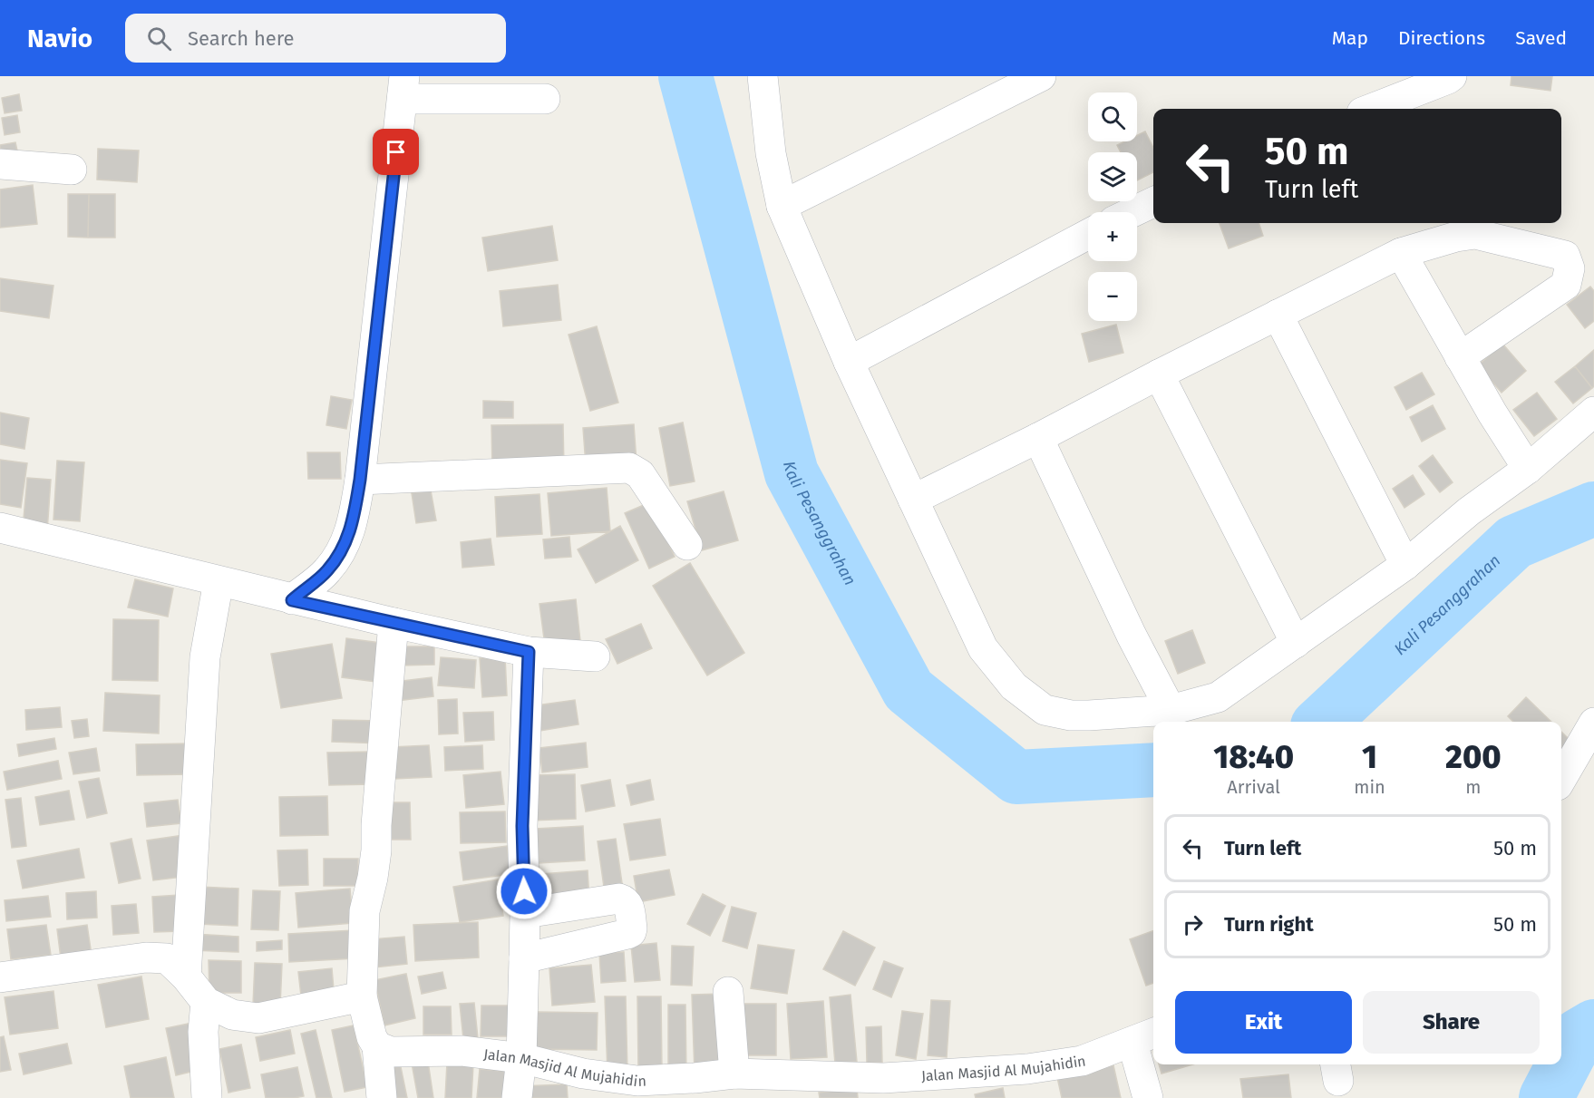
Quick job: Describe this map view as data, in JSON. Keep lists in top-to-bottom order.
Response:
{
  "streets": {
    "street": ["Jalan Masjid Al Mujahidin"]
  },
  "water": ["Kali Pesanggrahan"],
  "page": {
    "header": "Navio",
    "search": "Search here",
    "nav": ["Map", "Directions", "Saved"],
    "map_buttons": ["+", "−"],
    "turn": ["50 m", "Turn left"],
    "eta": [
      "18:40",
      "Arrival",
      "1",
      "min",
      "200",
      "m"
    ],
    "list": [
      {
        "name": "Turn left",
        "value": "50 m"
      },
      {
        "name": "Turn right",
        "value": "50 m"
      }
    ],
    "buttons": ["Exit", "Share"]
  }
}
